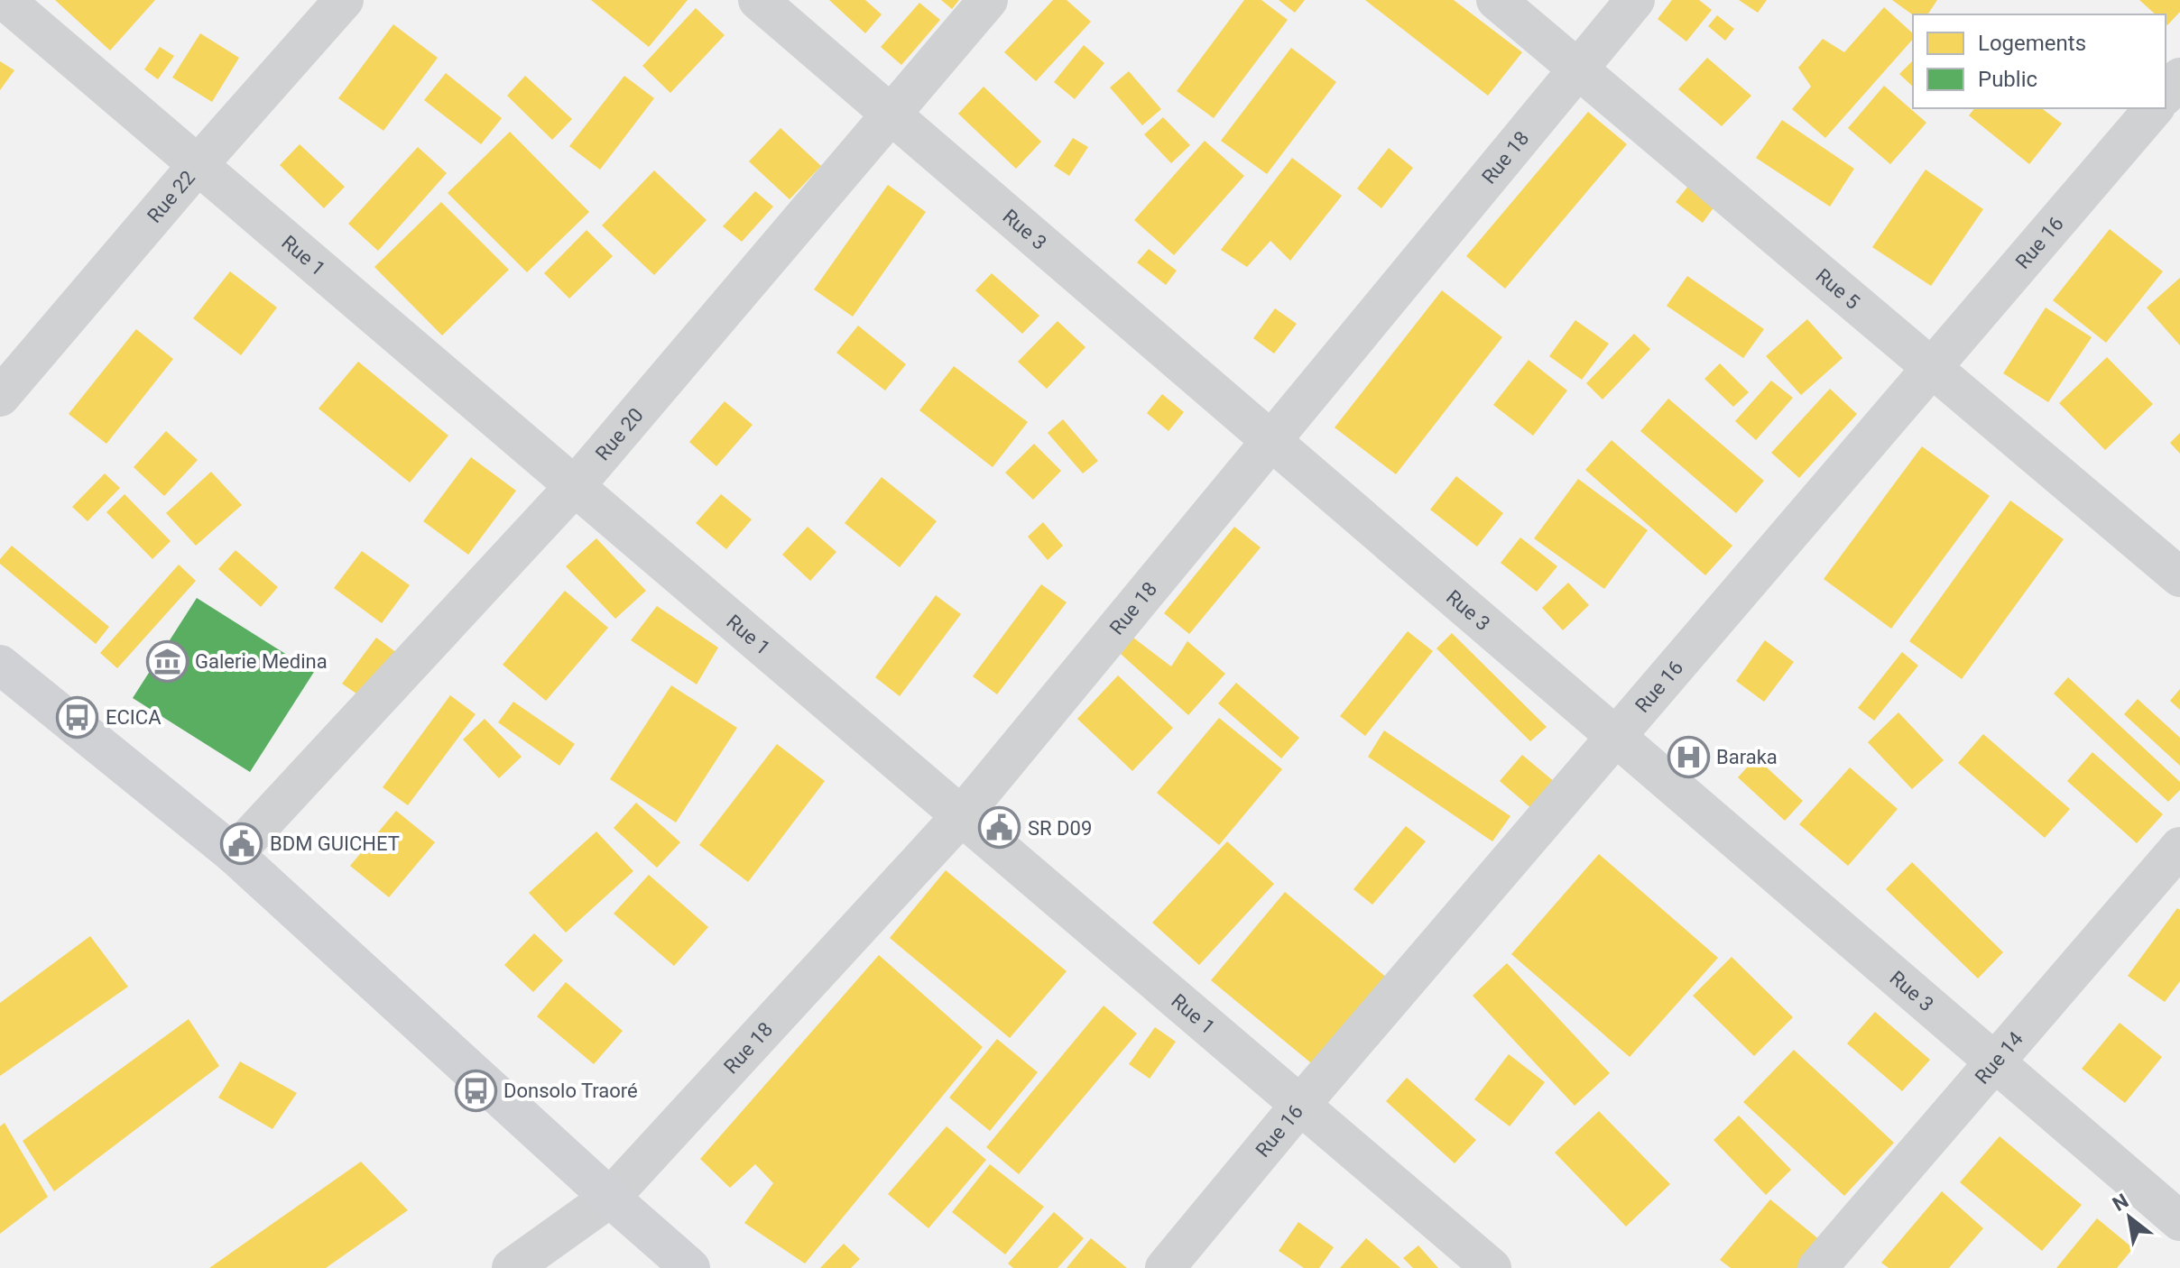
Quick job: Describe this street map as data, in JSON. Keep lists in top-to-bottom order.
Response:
{
  "streets": {
    "street": [
      "Rue 18",
      "Rue 22",
      "Rue 3",
      "Rue 16",
      "Rue 1",
      "Rue 5",
      "Rue 20",
      "Rue 14"
    ]
  },
  "crossings": [
    ["Rue 18", "Rue 3"],
    ["Rue 18", "Rue 1"],
    ["Rue 18", "Rue 5"],
    ["Rue 22", "Rue 1"],
    ["Rue 3", "Rue 16"],
    ["Rue 3", "Rue 20"],
    ["Rue 3", "Rue 14"],
    ["Rue 16", "Rue 1"],
    ["Rue 16", "Rue 5"],
    ["Rue 1", "Rue 20"]
  ],
  "places": {
    "museum": ["Galerie Medina"],
    "bus stop": ["ECICA", "Donsolo Traoré"],
    "hospital": ["Baraka"],
    "public building": ["SR D09", "BDM GUICHET"]
  },
  "legend": ["Logements", "Public"],
  "north": "top left"
}
